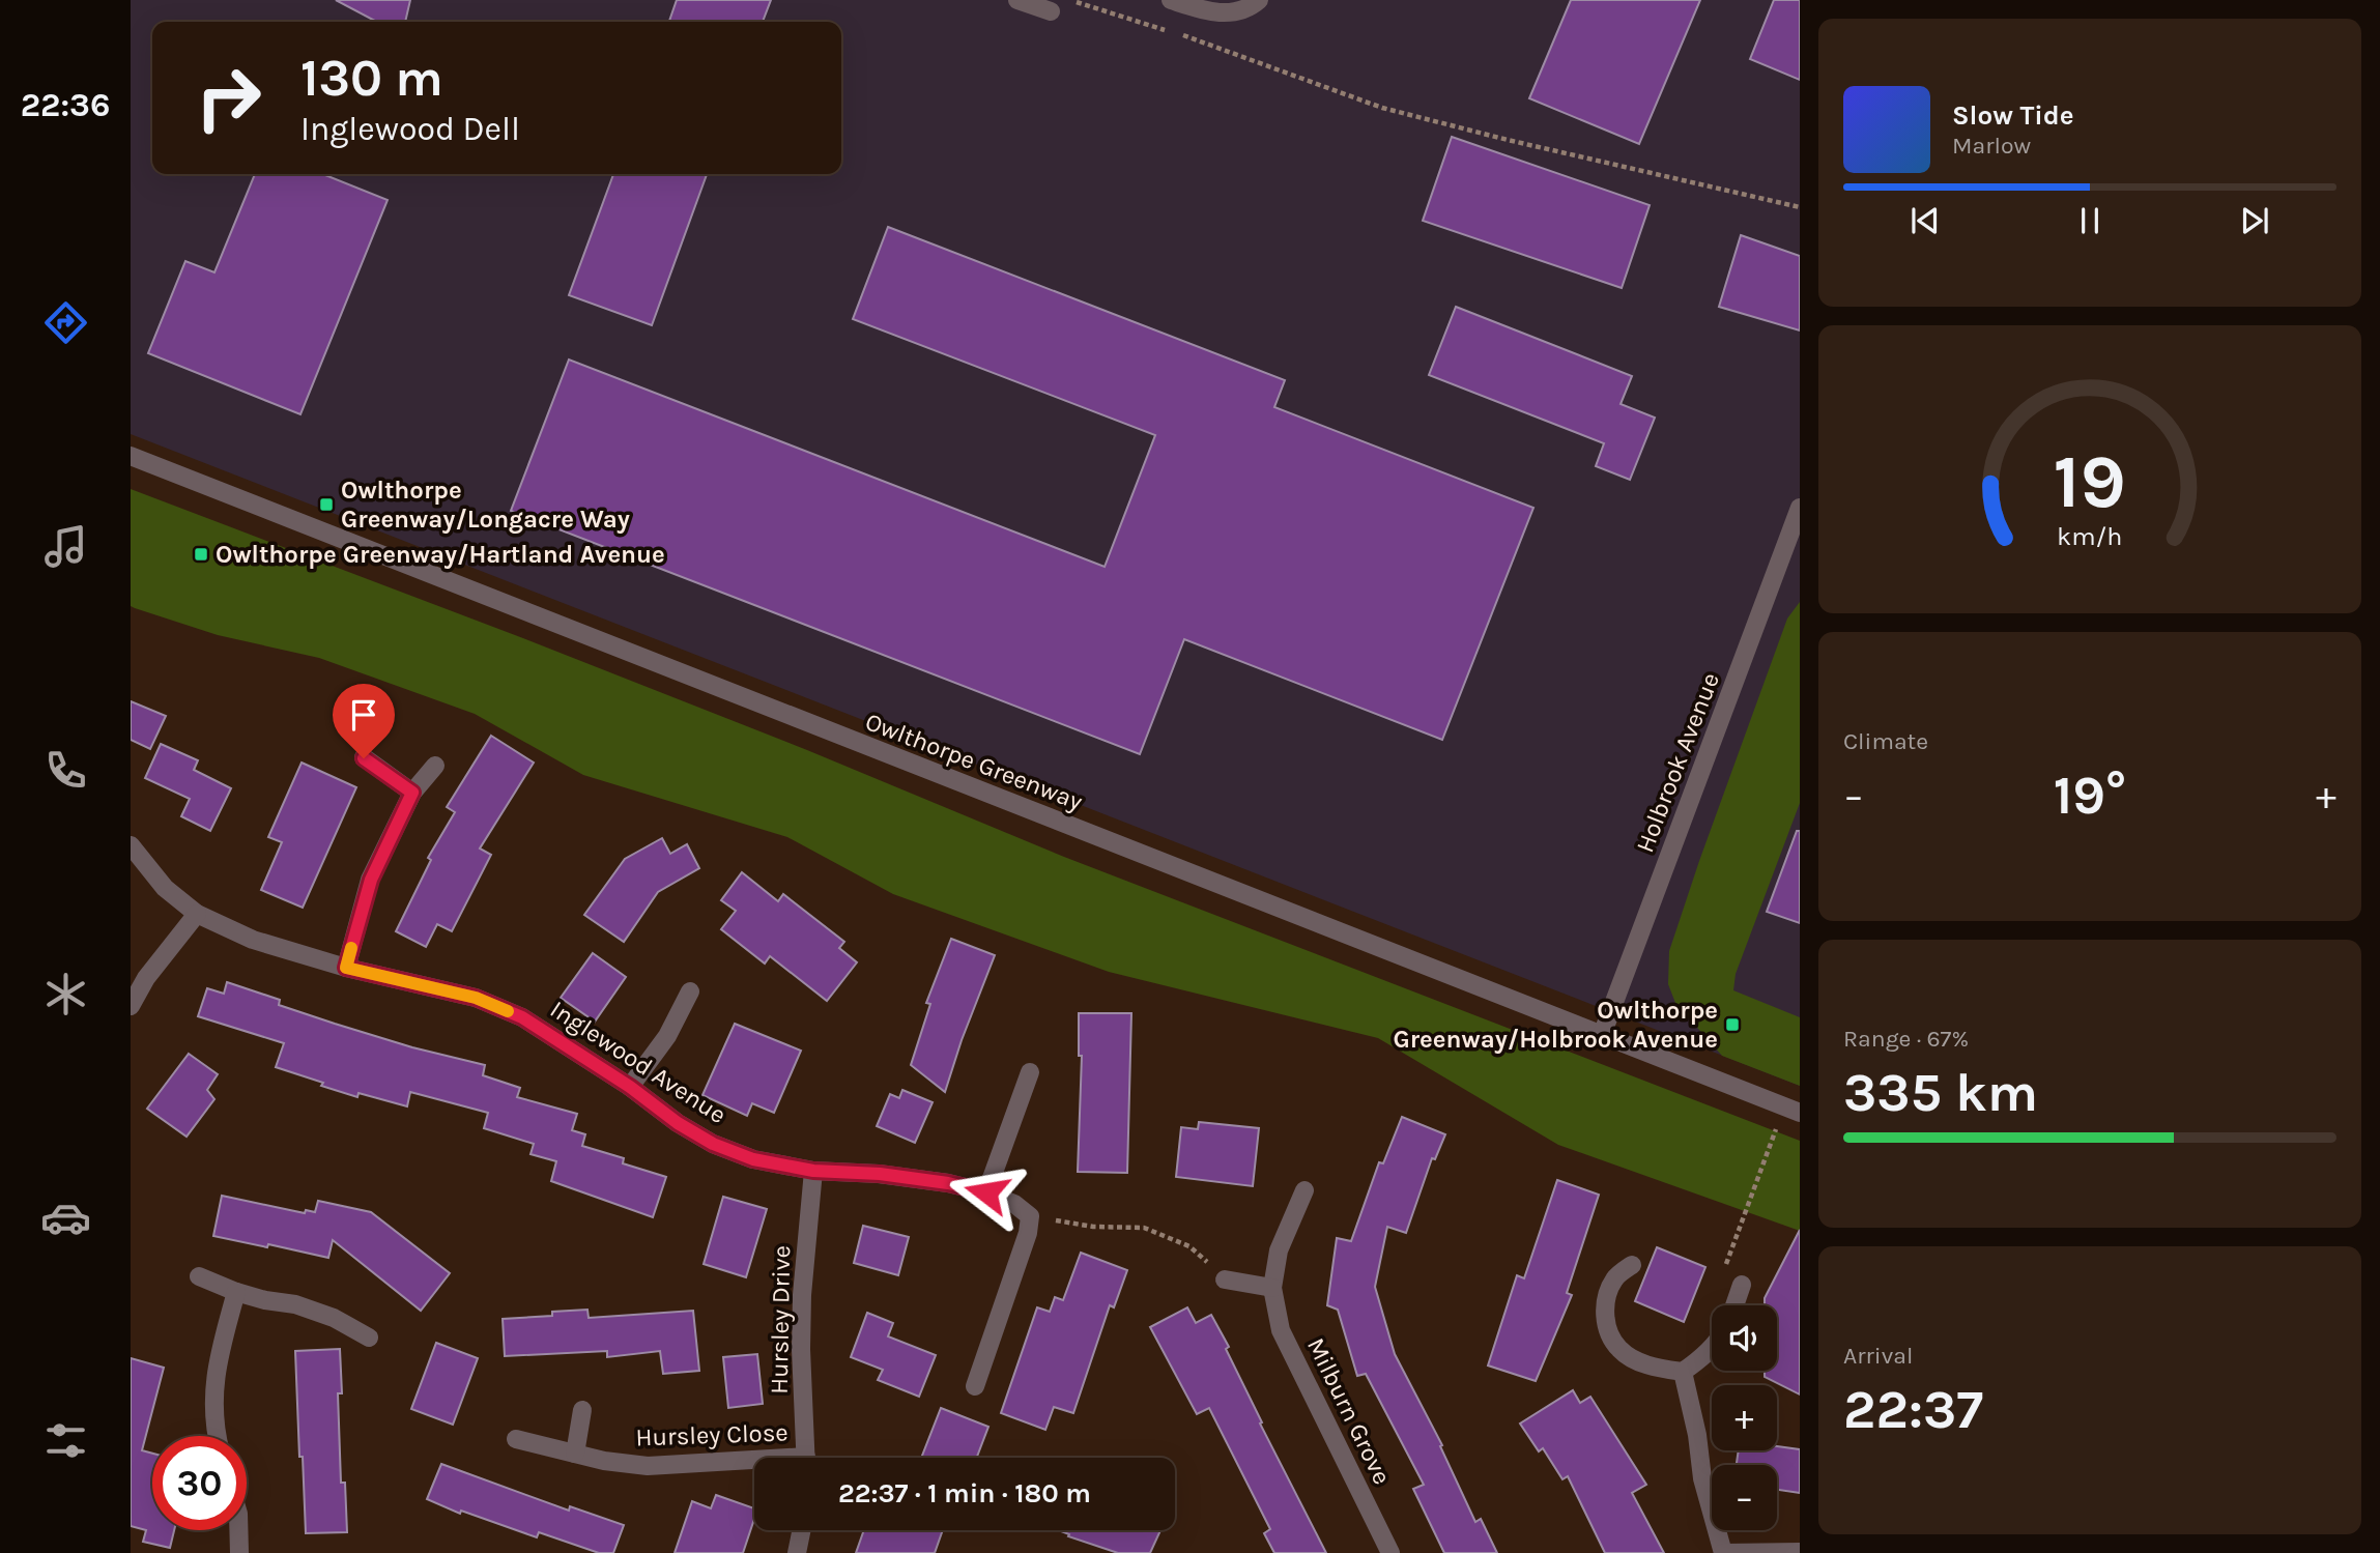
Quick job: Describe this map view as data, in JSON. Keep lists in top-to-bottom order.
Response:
{
  "streets": {
    "street": [
      "Owlthorpe Greenway",
      "Holbrook Avenue",
      "Inglewood Avenue",
      "Hursley Drive",
      "Milburn Grove",
      "Hursley Close"
    ]
  },
  "crossings": [
    ["Owlthorpe Greenway", "Holbrook Avenue"],
    ["Inglewood Avenue", "Hursley Drive"]
  ],
  "places": {
    "transit": ["Owlthorpe Greenway/Longacre Way", "Owlthorpe Greenway/Hartland Avenue", "Owlthorpe Greenway/Holbrook Avenue"]
  },
  "page": {
    "tabs": "22:36",
    "turn": ["130 m", "Inglewood Dell"],
    "song": ["Slow Tide", "Marlow"],
    "tile": [
      "Climate",
      ["Range · 67%", "335 km"],
      ["Arrival", "22:37"]
    ],
    "heat": ["−", "19°", "+"],
    "map_buttons": ["+", "−"],
    "limit": "30",
    "trip": "22:37 · 1 min · 180 m",
    "gauge": ["19", "km/h"]
  }
}
